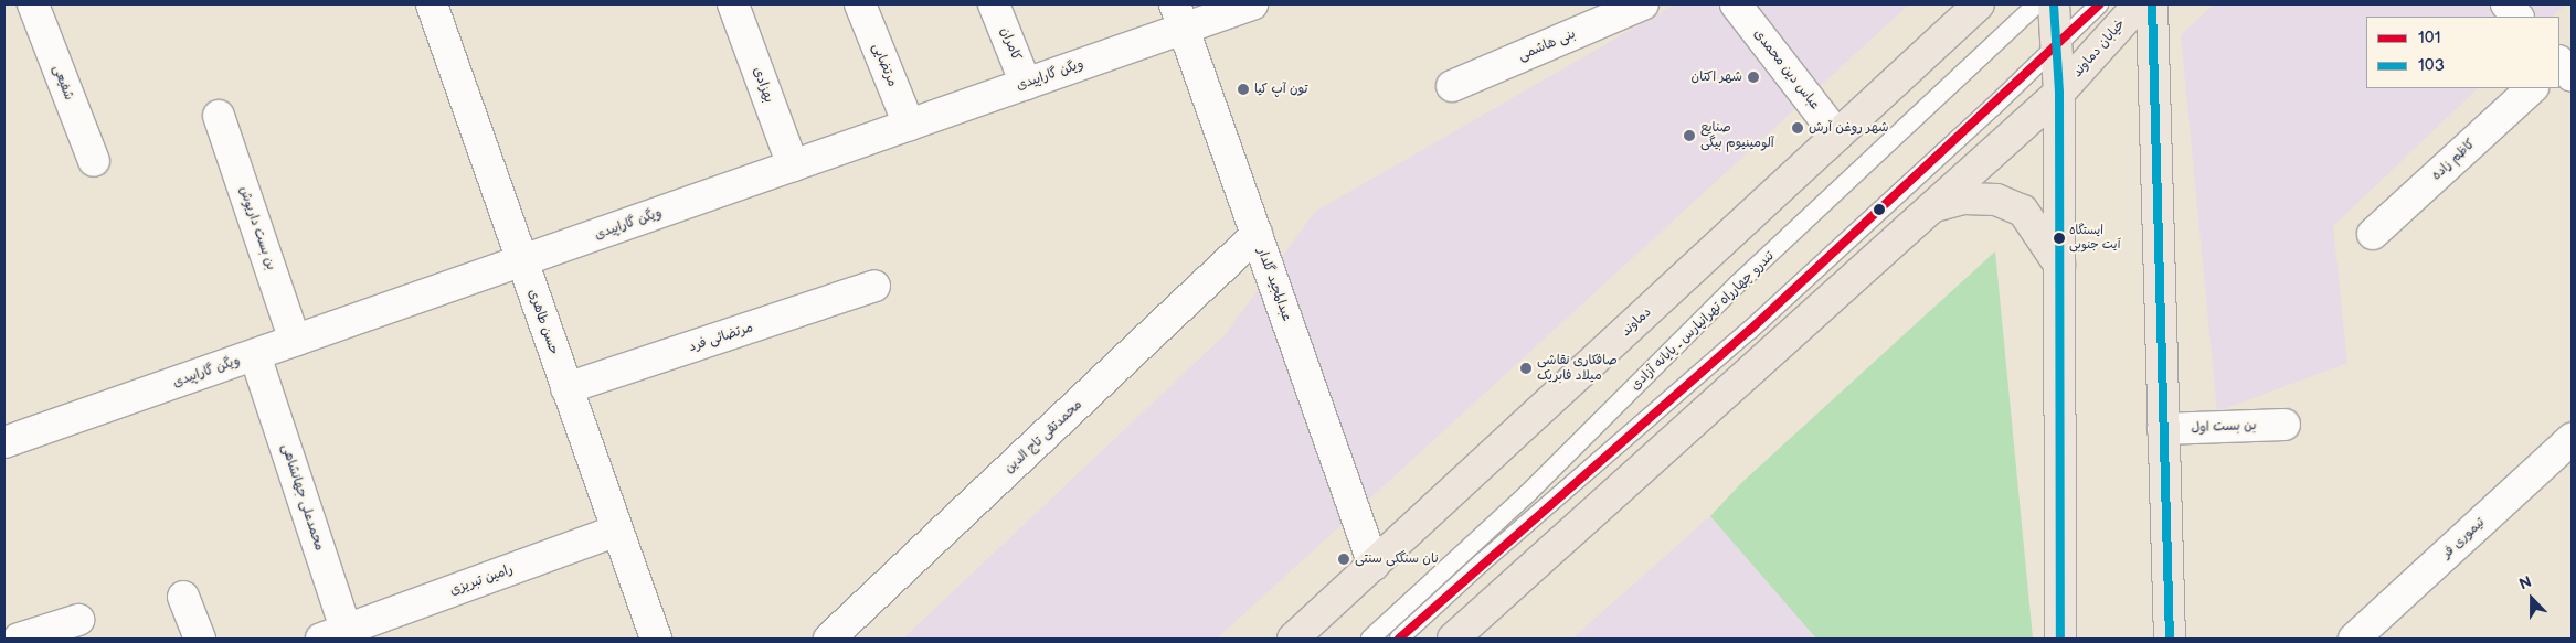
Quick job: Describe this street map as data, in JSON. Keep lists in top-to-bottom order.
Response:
{
  "streets": {
    "main road": ["خیابان دماوند", "دماوند"],
    "street": [
      "کامران",
      "بنی هاشمی",
      "مرتضایی",
      "عباس دین محمدی",
      "ویگن گاراپیدی",
      "شفیعی",
      "بهزادی",
      "کاظم زاده",
      "بن بست داریوش",
      "عبدالمجید گلدار",
      "حسن طاهری",
      "مرتضائی فرد",
      "بن بست اول",
      "محمدتقی تاج الدین",
      "محمدعلی جهانشاهی",
      "تیموری فر",
      "رامین تبریزی"
    ],
    "lane": ["تندرو چهارراه تهرانپارس ـ پایانه آزادی"]
  },
  "crossings": [
    ["کامران", "ویگن گاراپیدی"],
    ["مرتضایی", "ویگن گاراپیدی"],
    ["عباس دین محمدی", "دماوند"],
    ["ویگن گاراپیدی", "بهزادی"],
    ["ویگن گاراپیدی", "بن بست داریوش"],
    ["ویگن گاراپیدی", "عبدالمجید گلدار"],
    ["ویگن گاراپیدی", "حسن طاهری"],
    ["ویگن گاراپیدی", "محمدعلی جهانشاهی"],
    ["عبدالمجید گلدار", "دماوند"],
    ["عبدالمجید گلدار", "محمدتقی تاج الدین"],
    ["حسن طاهری", "مرتضائی فرد"],
    ["حسن طاهری", "رامین تبریزی"],
    ["محمدعلی جهانشاهی", "رامین تبریزی"]
  ],
  "places": [
    "شهر اکتان",
    "تون آپ کیا",
    "شهر روغن آرش",
    "صنایع آلومینیوم بیگی",
    "ایستگاه آیت جنوبی",
    "صافکاری نقاشی میلاد فابریک",
    "نان سنگکی سنتی"
  ],
  "lines": ["transit line 101", "transit line 103"],
  "legend": ["101", "103"],
  "north": "top"
}
